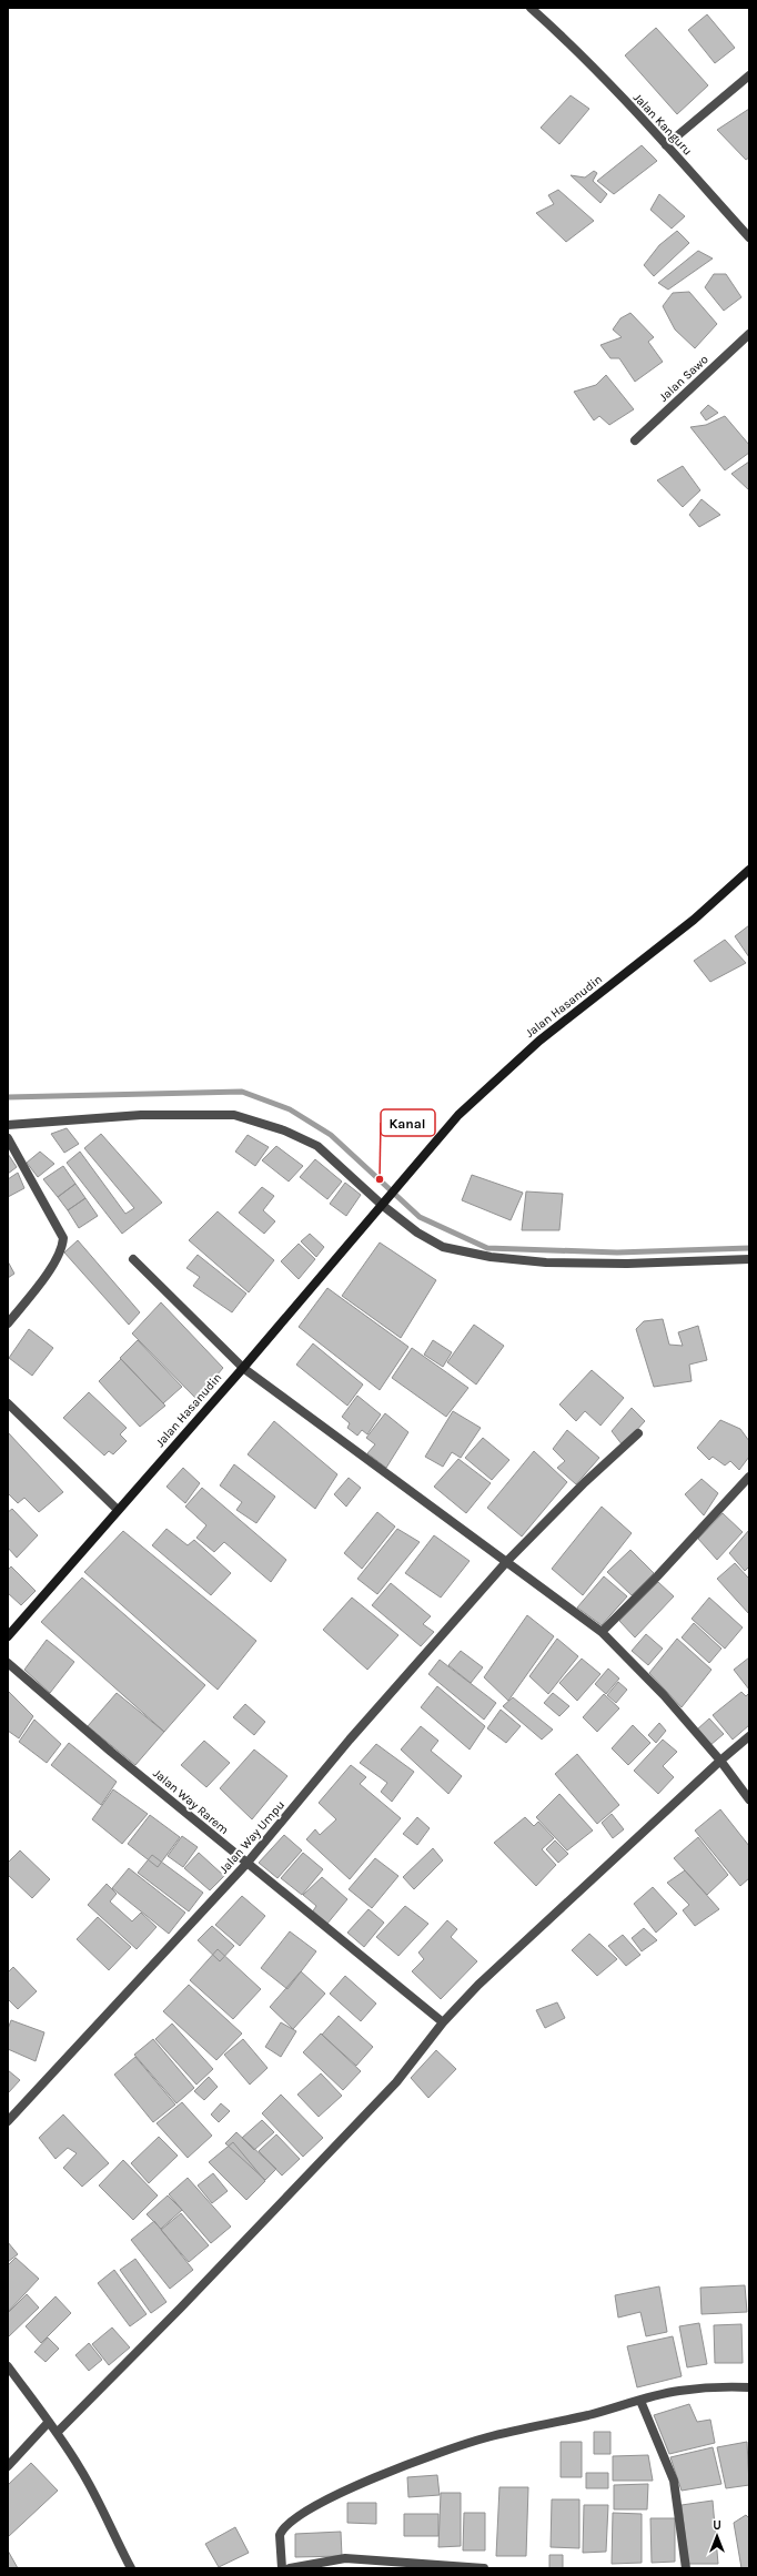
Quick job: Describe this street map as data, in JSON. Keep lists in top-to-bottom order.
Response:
{
  "streets": {
    "main road": ["Jalan Hasanudin"],
    "street": [
      "Jalan Kanguru",
      "Jalan Sawo",
      "Jalan Way Rarem",
      "Jalan Way Umpu"
    ]
  },
  "crossings": [
    ["Jalan Way Rarem", "Jalan Way Umpu"]
  ],
  "places": ["Kanal"],
  "north": "top"
}
